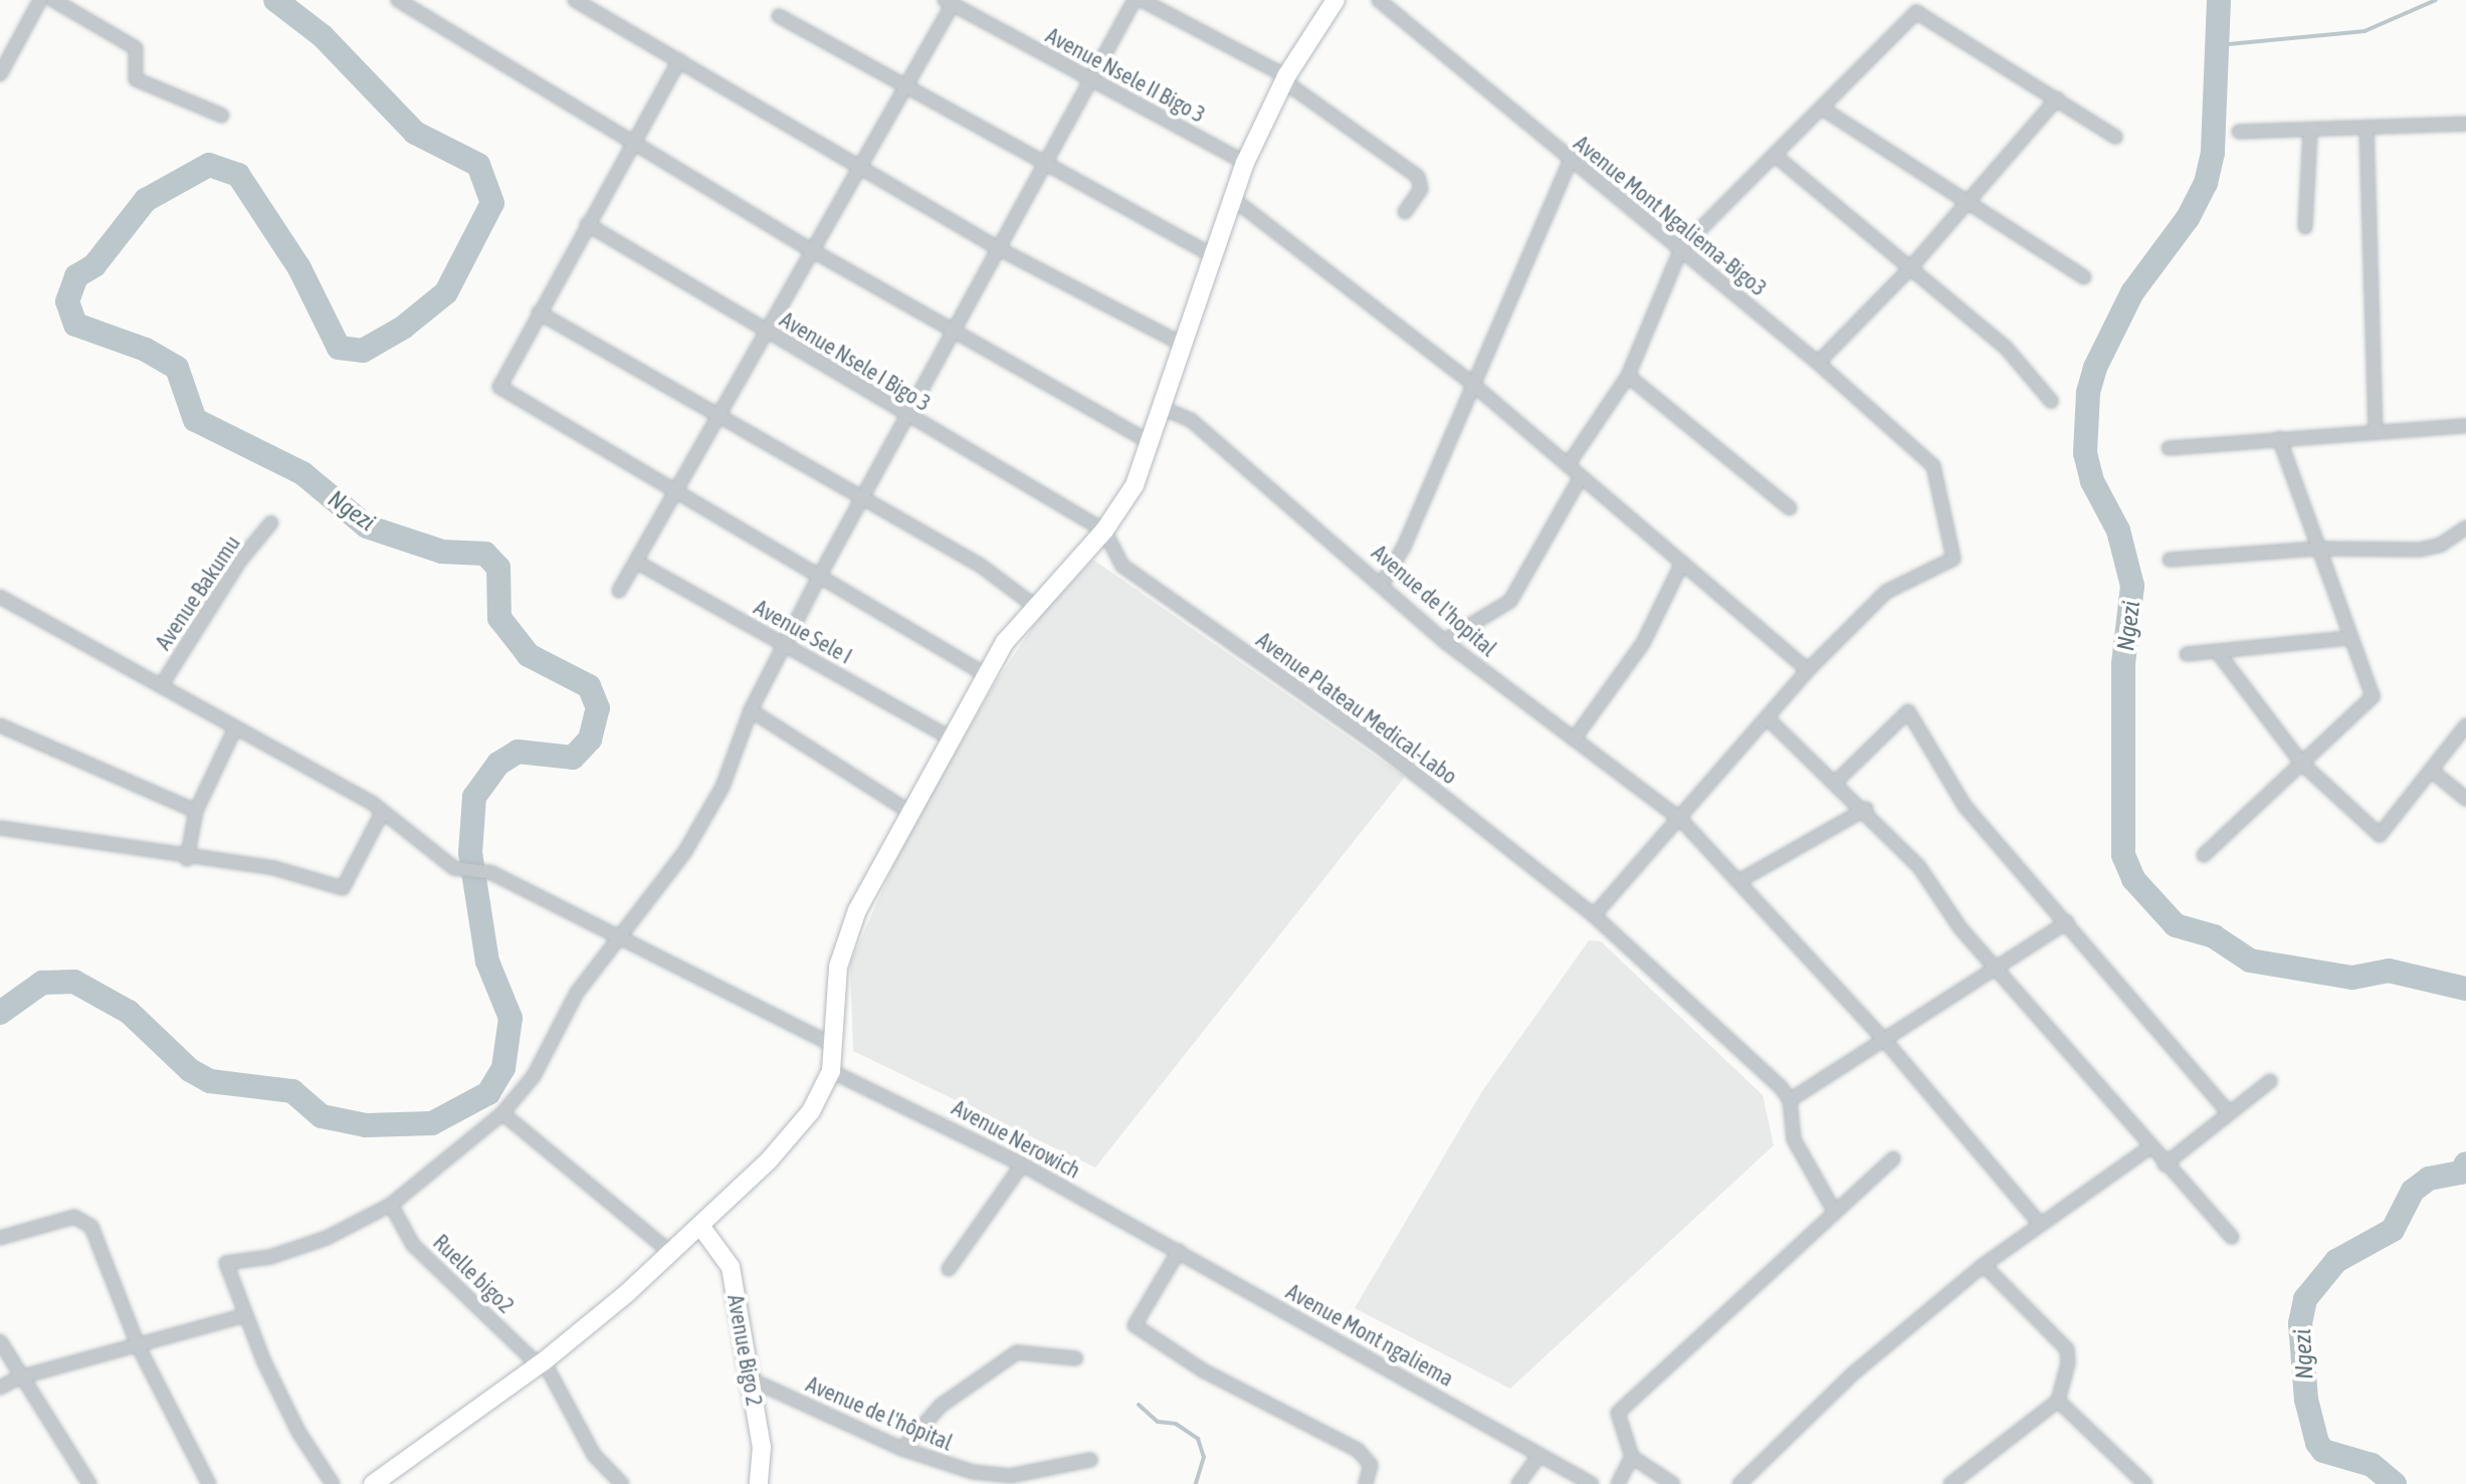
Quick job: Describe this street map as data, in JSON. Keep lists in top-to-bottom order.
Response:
{
  "streets": {
    "street": [
      "Avenue Nsele II Bigo 3",
      "Avenue Mont Ngaliema-Bigo3",
      "Avenue Nsele I Bigo 3",
      "Avenue Bakumu",
      "Avenue de l'hopital",
      "Avenue Sele I",
      "Avenue Plateau Medical-Labo",
      "Avenue Nerowich",
      "Ruelle bigo2",
      "Avenue Mont ngaliema",
      "Avenue Bigo 2",
      "Avenue de l'hôpital"
    ]
  },
  "crossings": [
    ["Avenue Nsele I Bigo 3", "Avenue Plateau Medical-Labo"],
    ["Avenue Nerowich", "Avenue Mont ngaliema"],
    ["Avenue Bigo 2", "Avenue de l'hôpital"]
  ],
  "water": ["Ngezi"]
}
